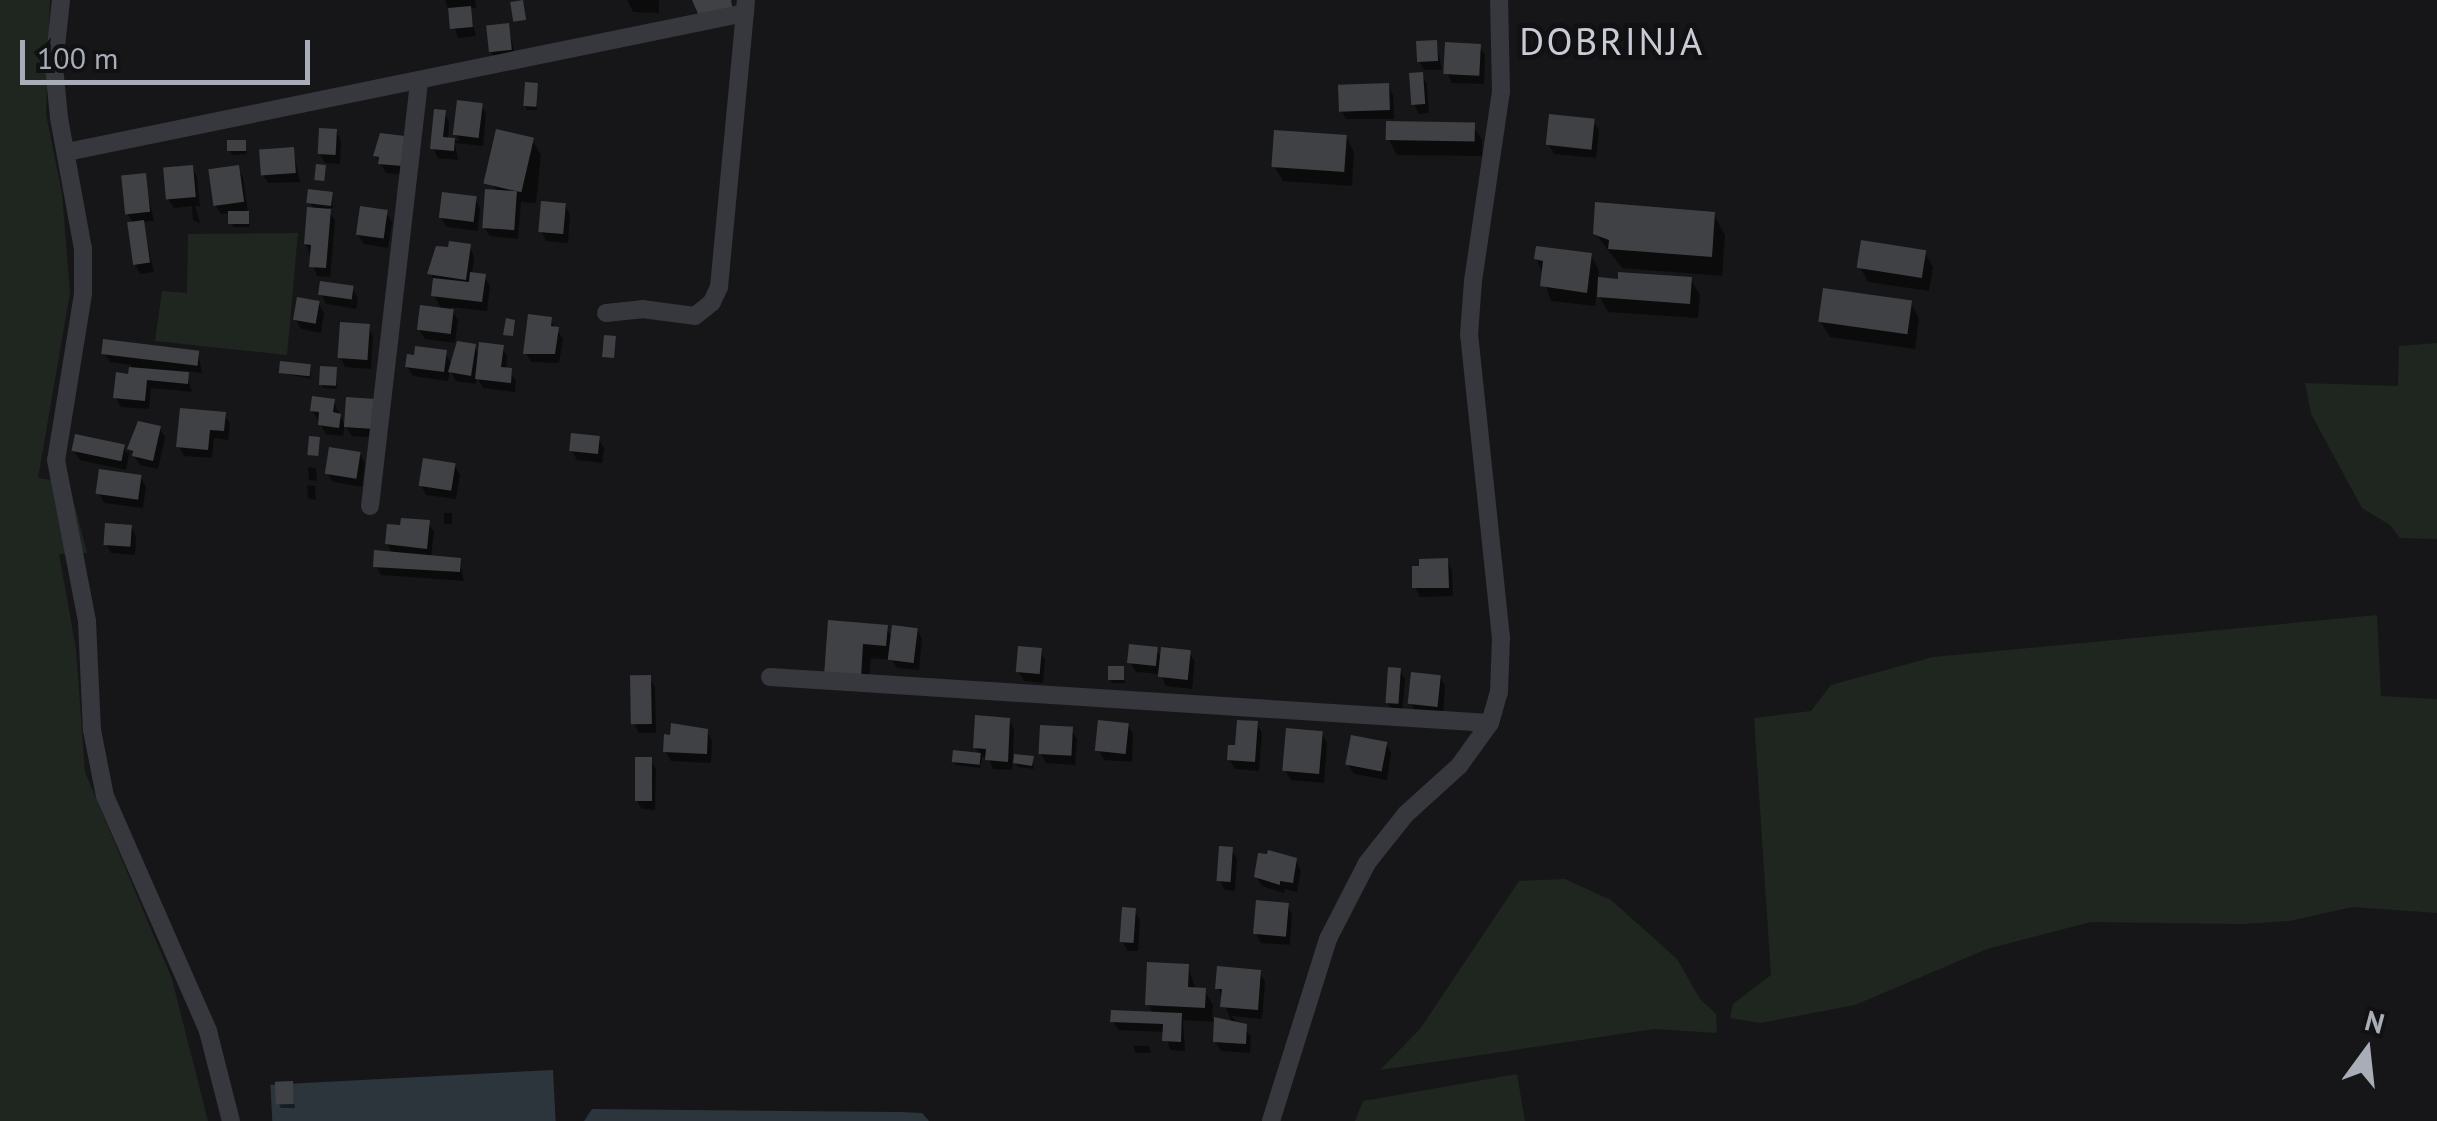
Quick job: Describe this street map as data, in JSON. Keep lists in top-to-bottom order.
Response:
{
  "districts": ["DOBRINJA"],
  "scale_bar": "100 m",
  "north": "top"
}
